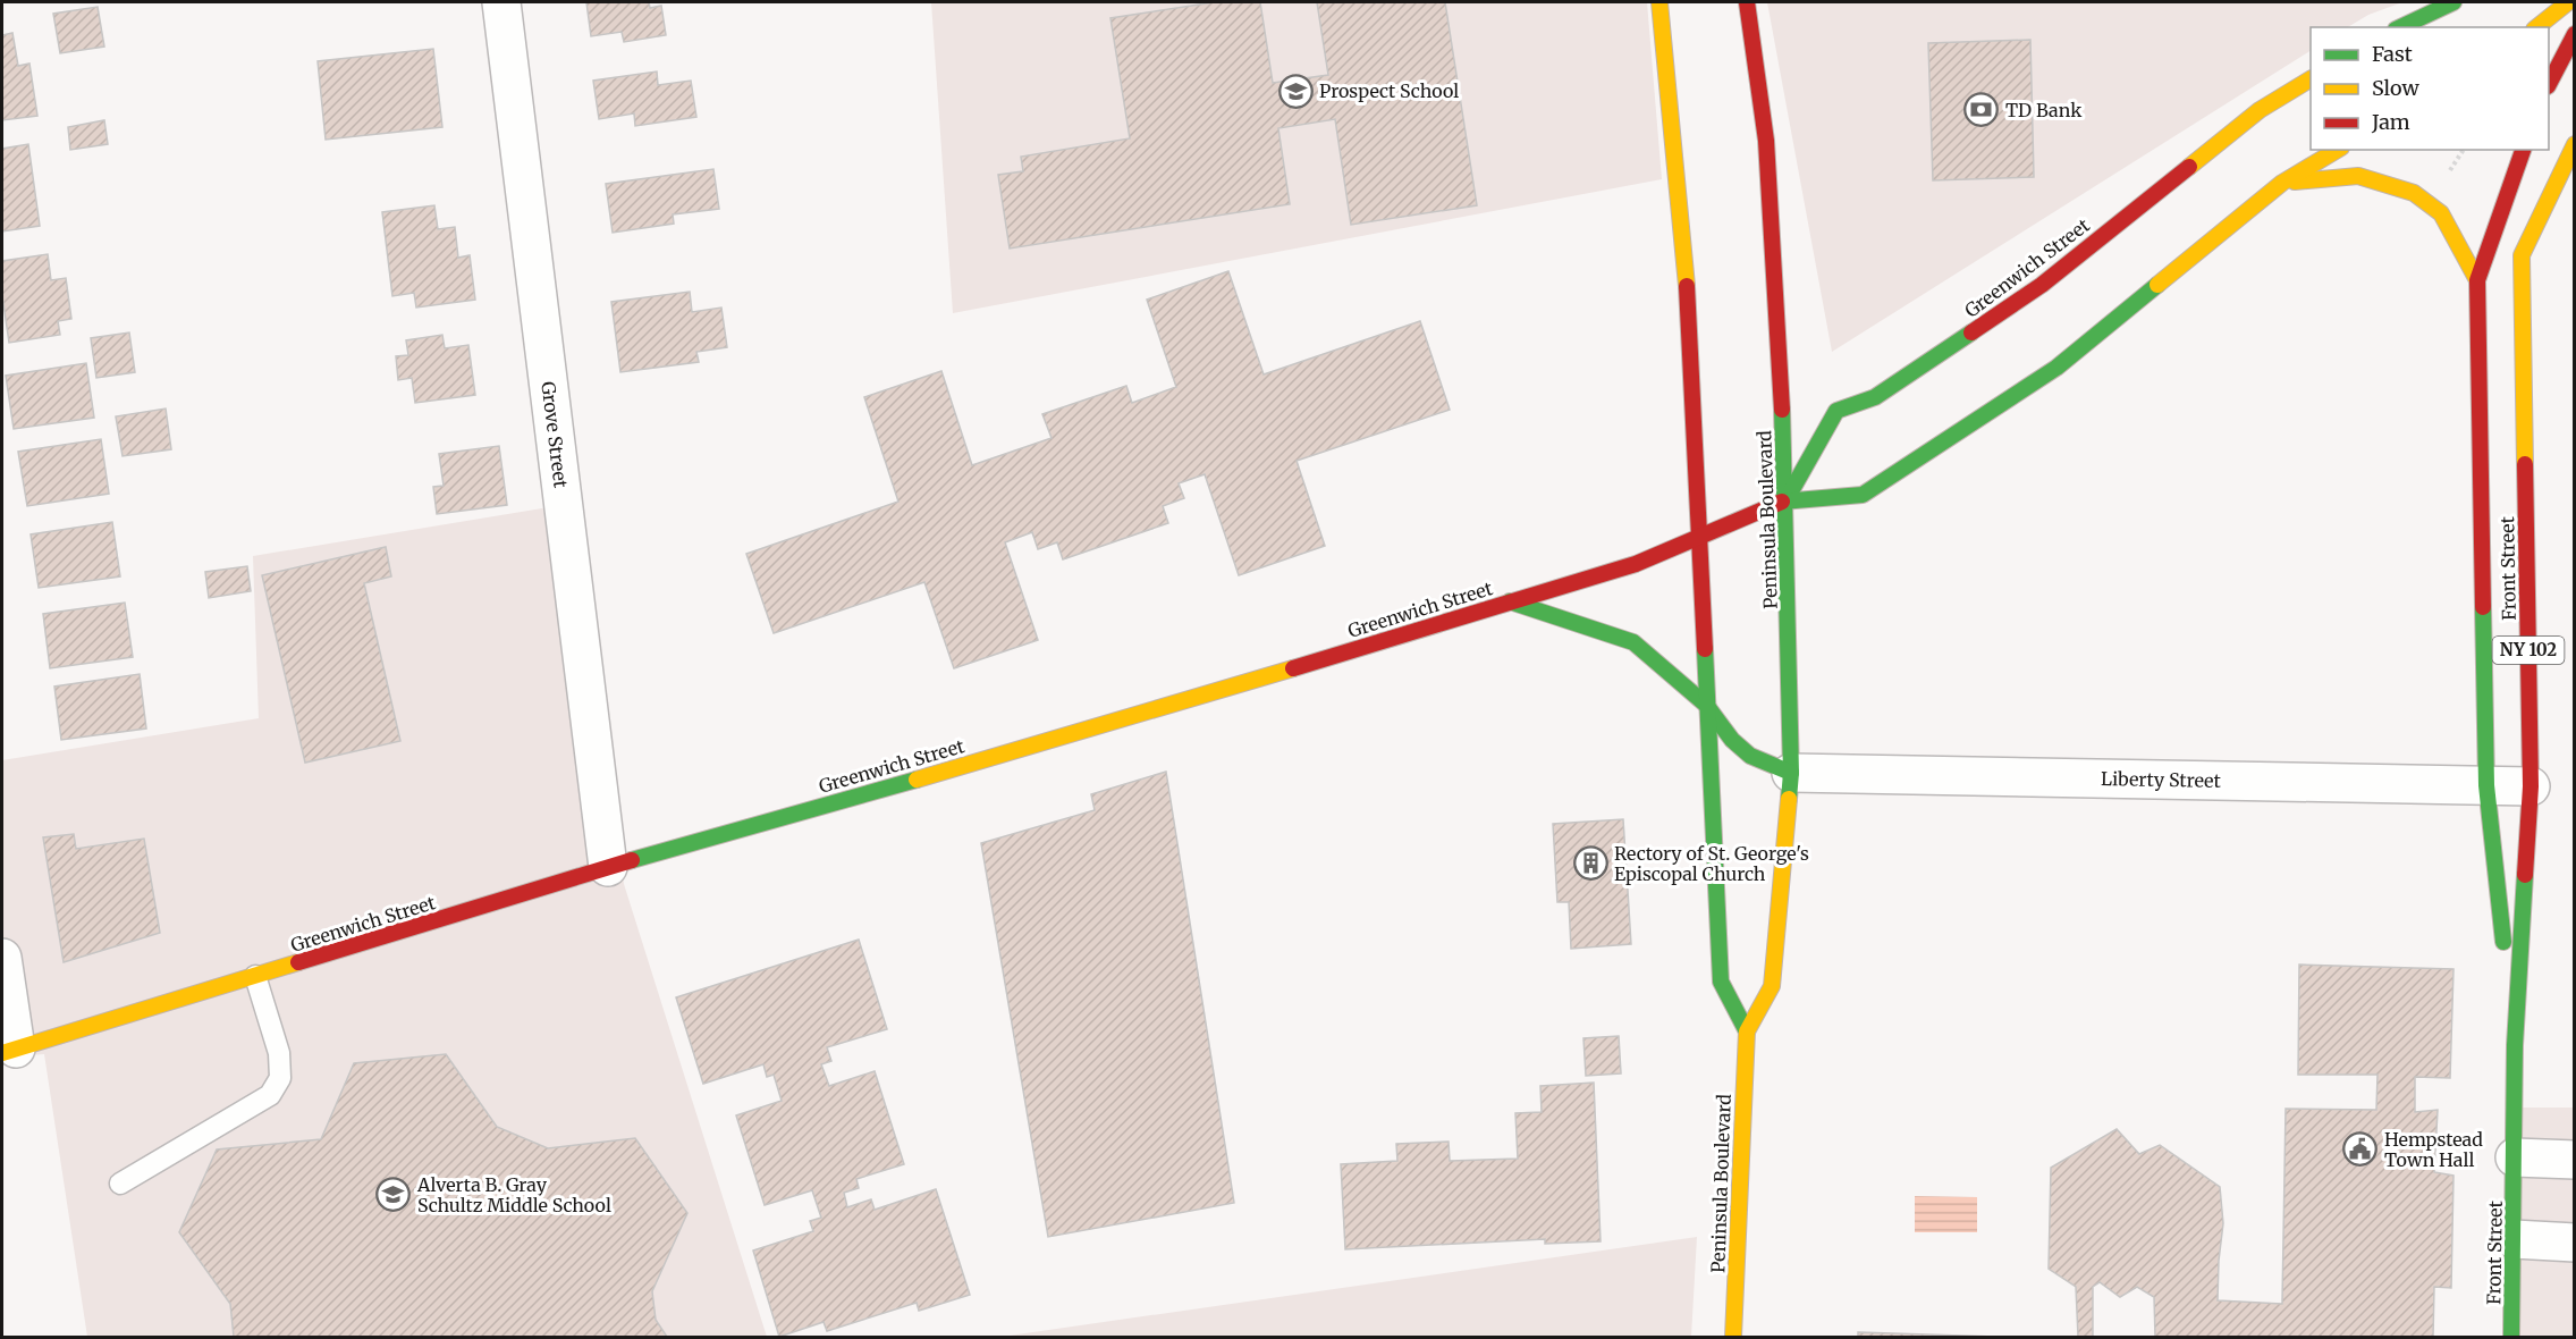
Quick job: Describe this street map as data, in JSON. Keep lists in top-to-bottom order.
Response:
{
  "streets": {
    "main road": [
      "Greenwich Street",
      "Peninsula Boulevard",
      "Front Street",
      "NY 102"
    ],
    "street": ["Grove Street", "Liberty Street"]
  },
  "crossings": [
    ["Greenwich Street", "Grove Street"],
    ["Greenwich Street", "Peninsula Boulevard"],
    ["Peninsula Boulevard", "Liberty Street"],
    ["Front Street", "Liberty Street"]
  ],
  "places": {
    "school or university": ["Prospect School", "Alverta B. Gray Schultz Middle School"],
    "bank": ["TD Bank"],
    "building": ["Rectory of St. George's Episcopal Church"],
    "public building": ["Hempstead Town Hall"]
  },
  "legend": ["Fast", "Slow", "Jam"]
}
